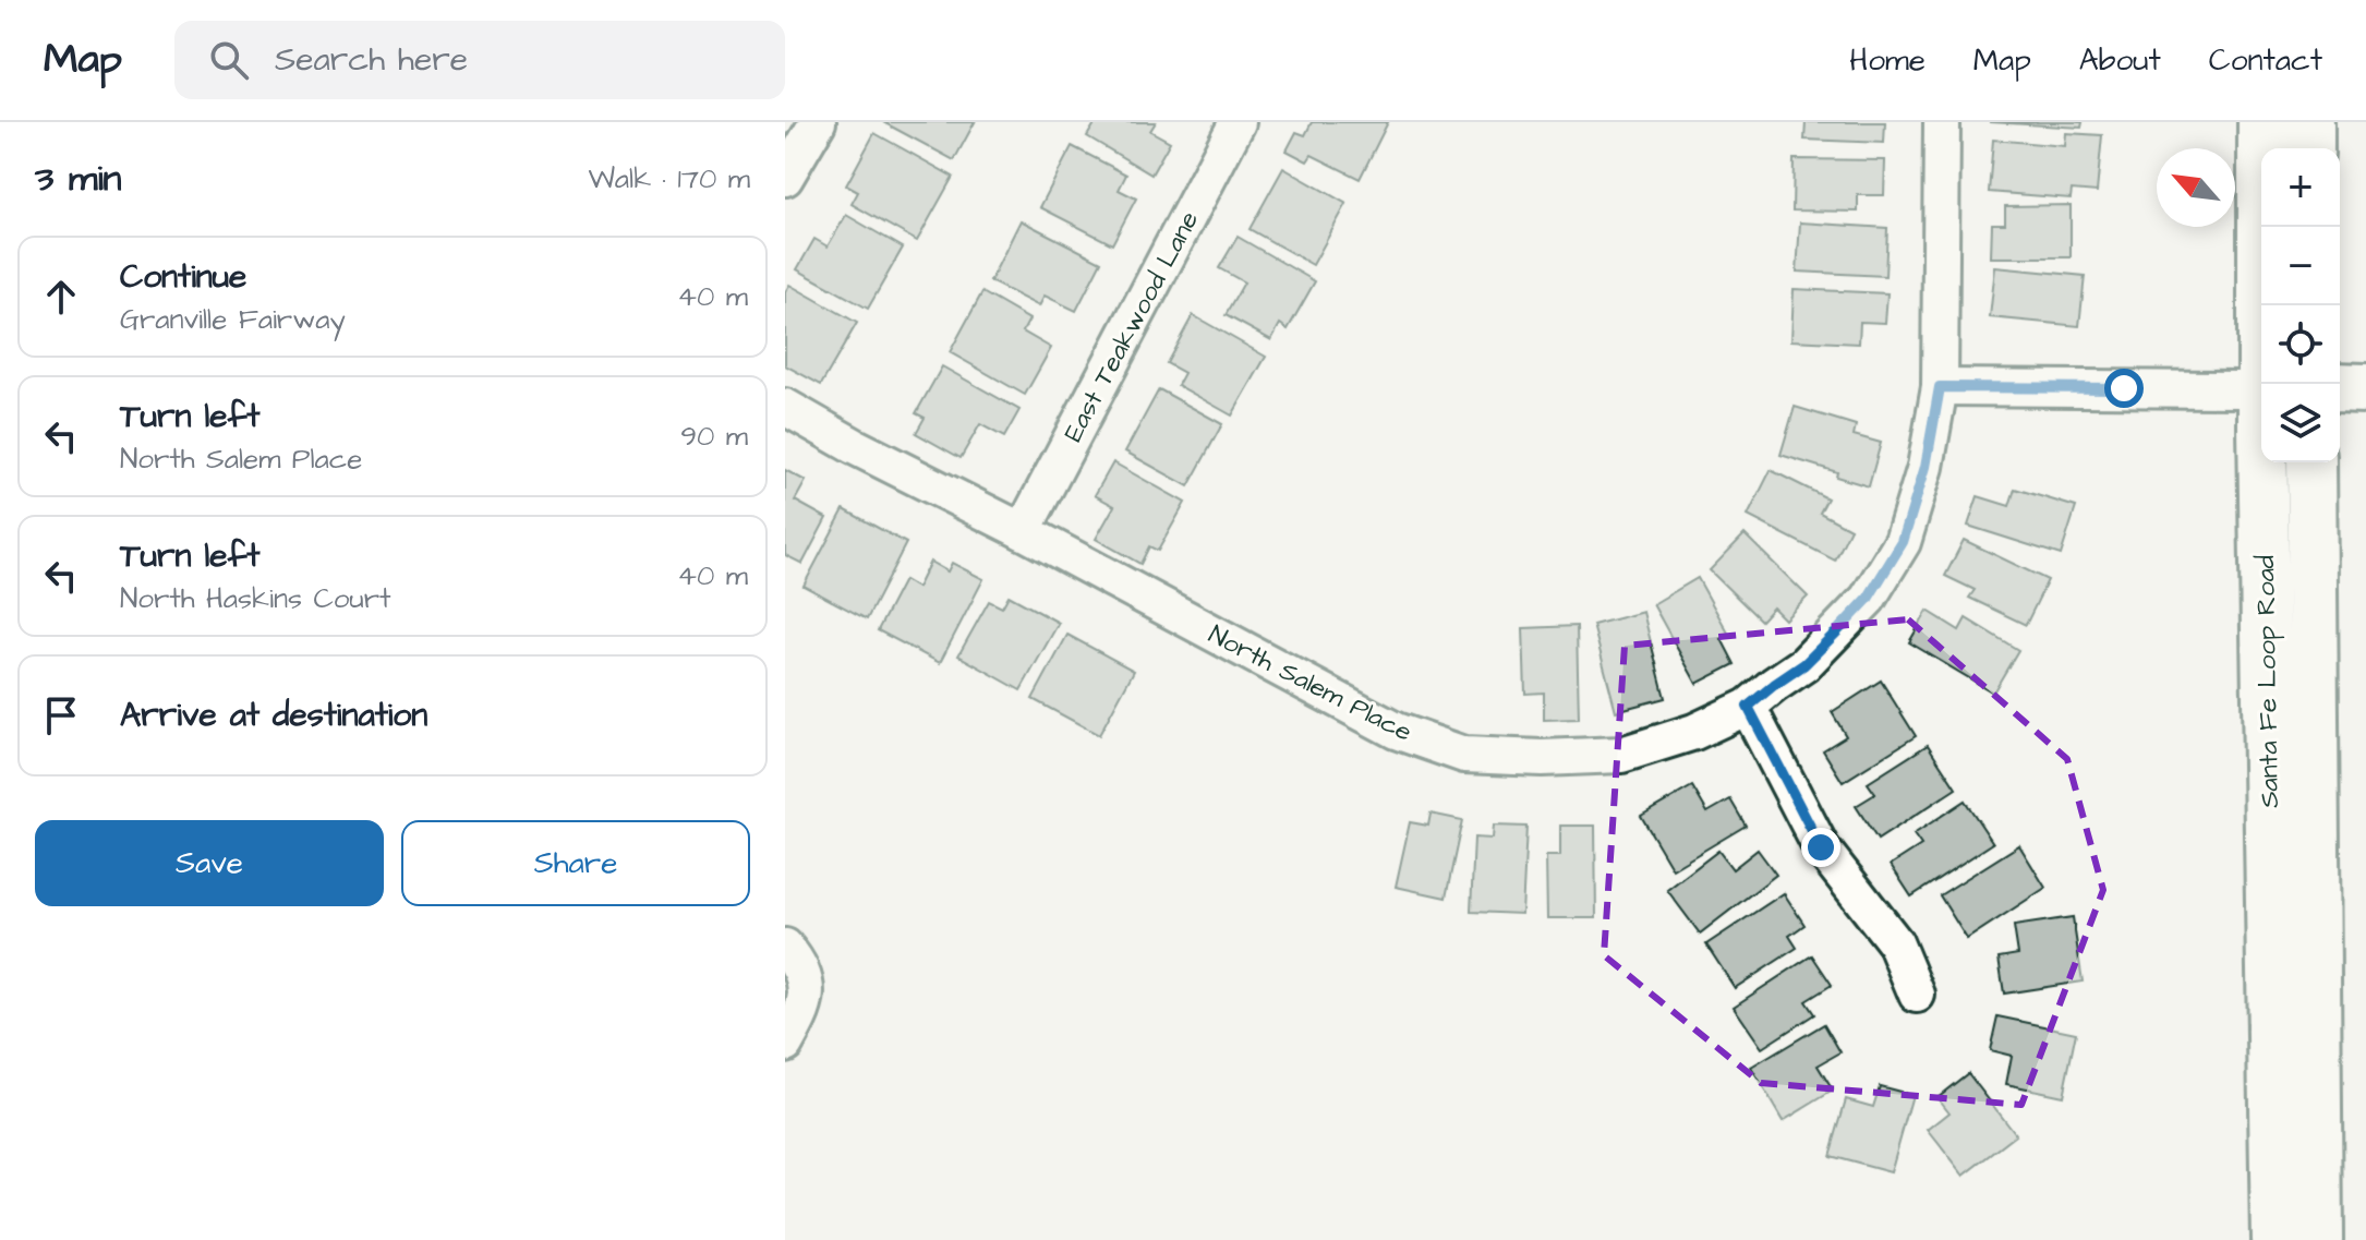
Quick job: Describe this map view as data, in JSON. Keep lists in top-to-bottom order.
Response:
{
  "streets": {
    "main road": ["Santa Fe Loop Road"],
    "street": ["East Teakwood Lane", "North Salem Place"]
  },
  "crossings": [
    ["East Teakwood Lane", "North Salem Place"]
  ],
  "north": "top left",
  "page": {
    "header": "Map",
    "search": "Search here",
    "nav": [
      "Home",
      "Map",
      "About",
      "Contact"
    ],
    "heading": ["3 min", "Walk · 170 m"],
    "map_buttons": ["+", "−"],
    "list": [
      ["Continue", "Granville Fairway", "40 m"],
      ["Turn left", "North Salem Place", "90 m"],
      ["Turn left", "North Haskins Court", "40 m"],
      "Arrive at destination"
    ],
    "buttons": ["Save", "Share"]
  }
}
